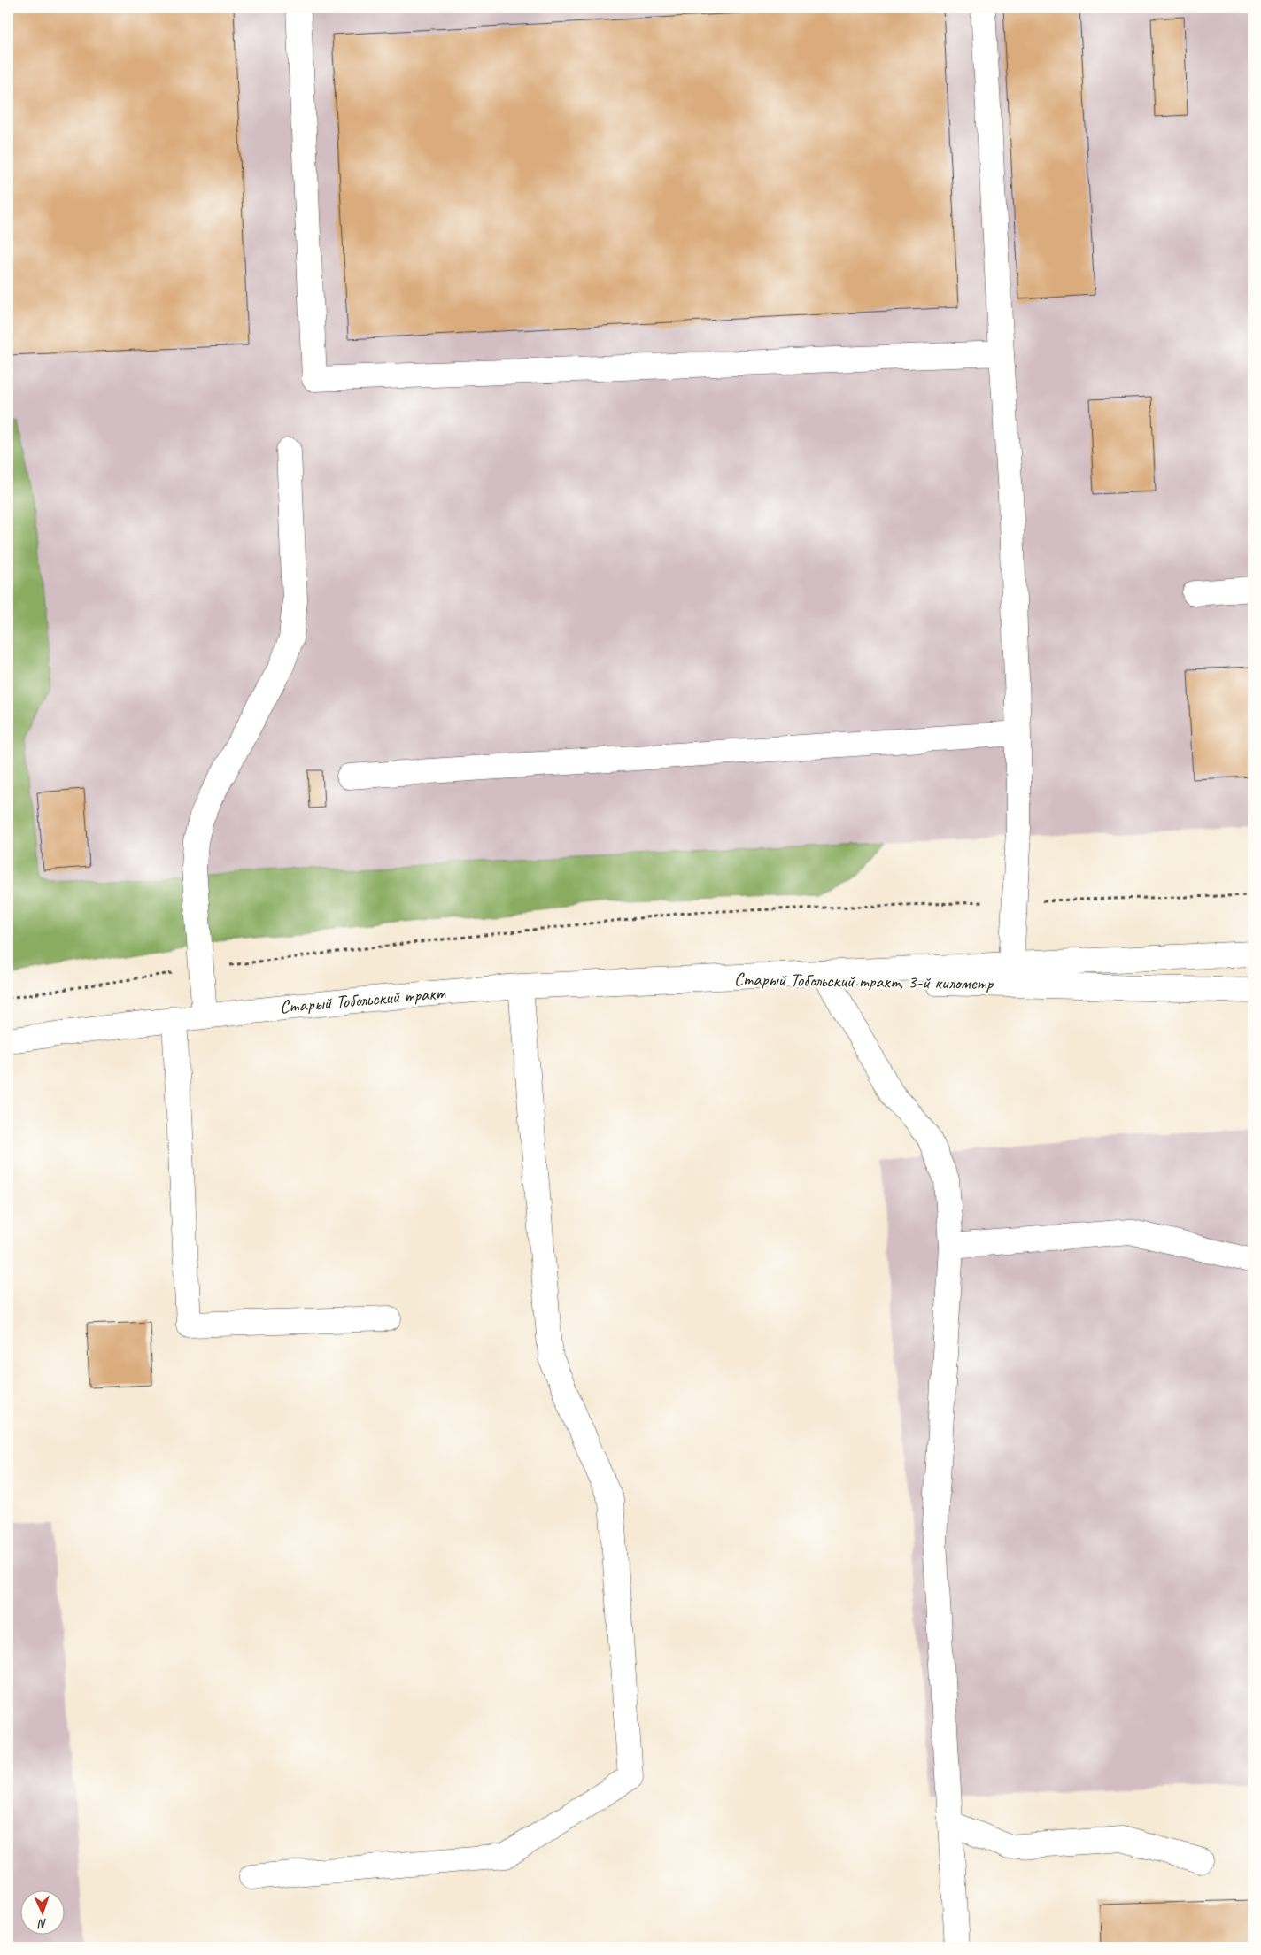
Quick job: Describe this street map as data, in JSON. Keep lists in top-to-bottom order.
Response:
{
  "streets": {
    "street": ["Старый Тобольский тракт, 3-й километр", "Старый Тобольский тракт"]
  },
  "crossings": [
    ["Старый Тобольский тракт, 3-й километр", "Старый Тобольский тракт"]
  ],
  "north": "bottom"
}
